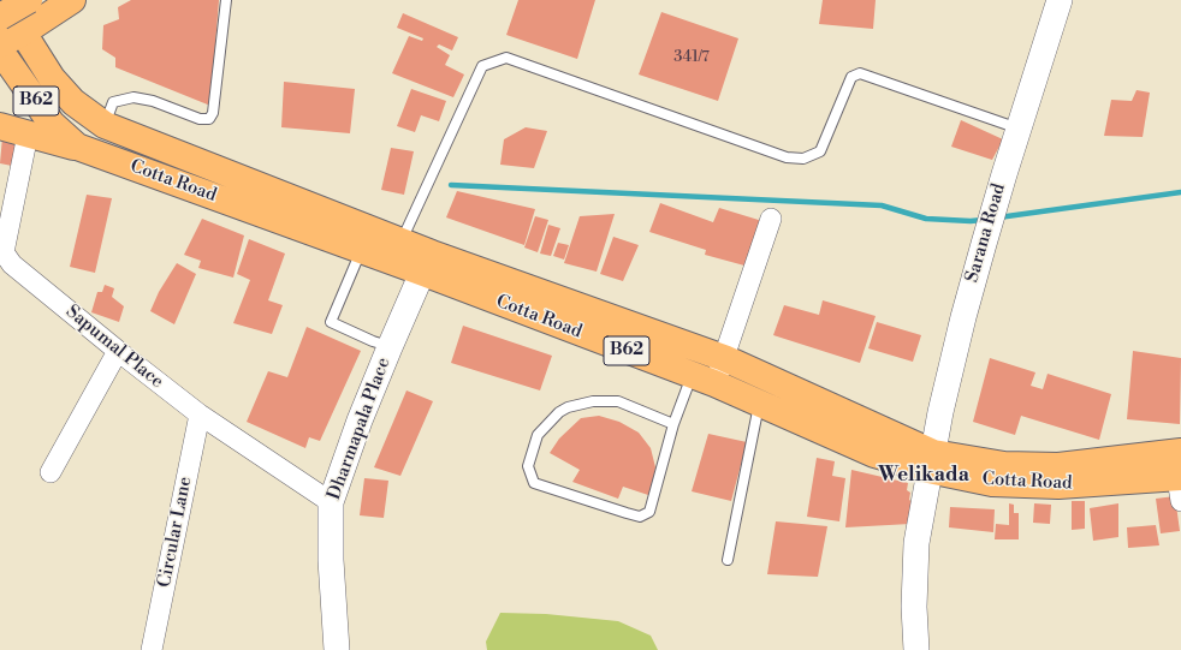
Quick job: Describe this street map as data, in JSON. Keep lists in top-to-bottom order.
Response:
{
  "streets": {
    "main road": ["B62", "Cotta Road"],
    "street": [
      "Sarana Road",
      "Sapumal Place",
      "Dharmapala Place",
      "Circular Lane"
    ]
  },
  "crossings": [
    ["B62", "Cotta Road"],
    ["B62", "Sapumal Place"],
    ["Cotta Road", "Sarana Road"],
    ["Cotta Road", "Dharmapala Place"],
    ["Sapumal Place", "Dharmapala Place"],
    ["Sapumal Place", "Circular Lane"]
  ],
  "districts": ["Welikada"],
  "house_numbers": ["341/7"]
}
